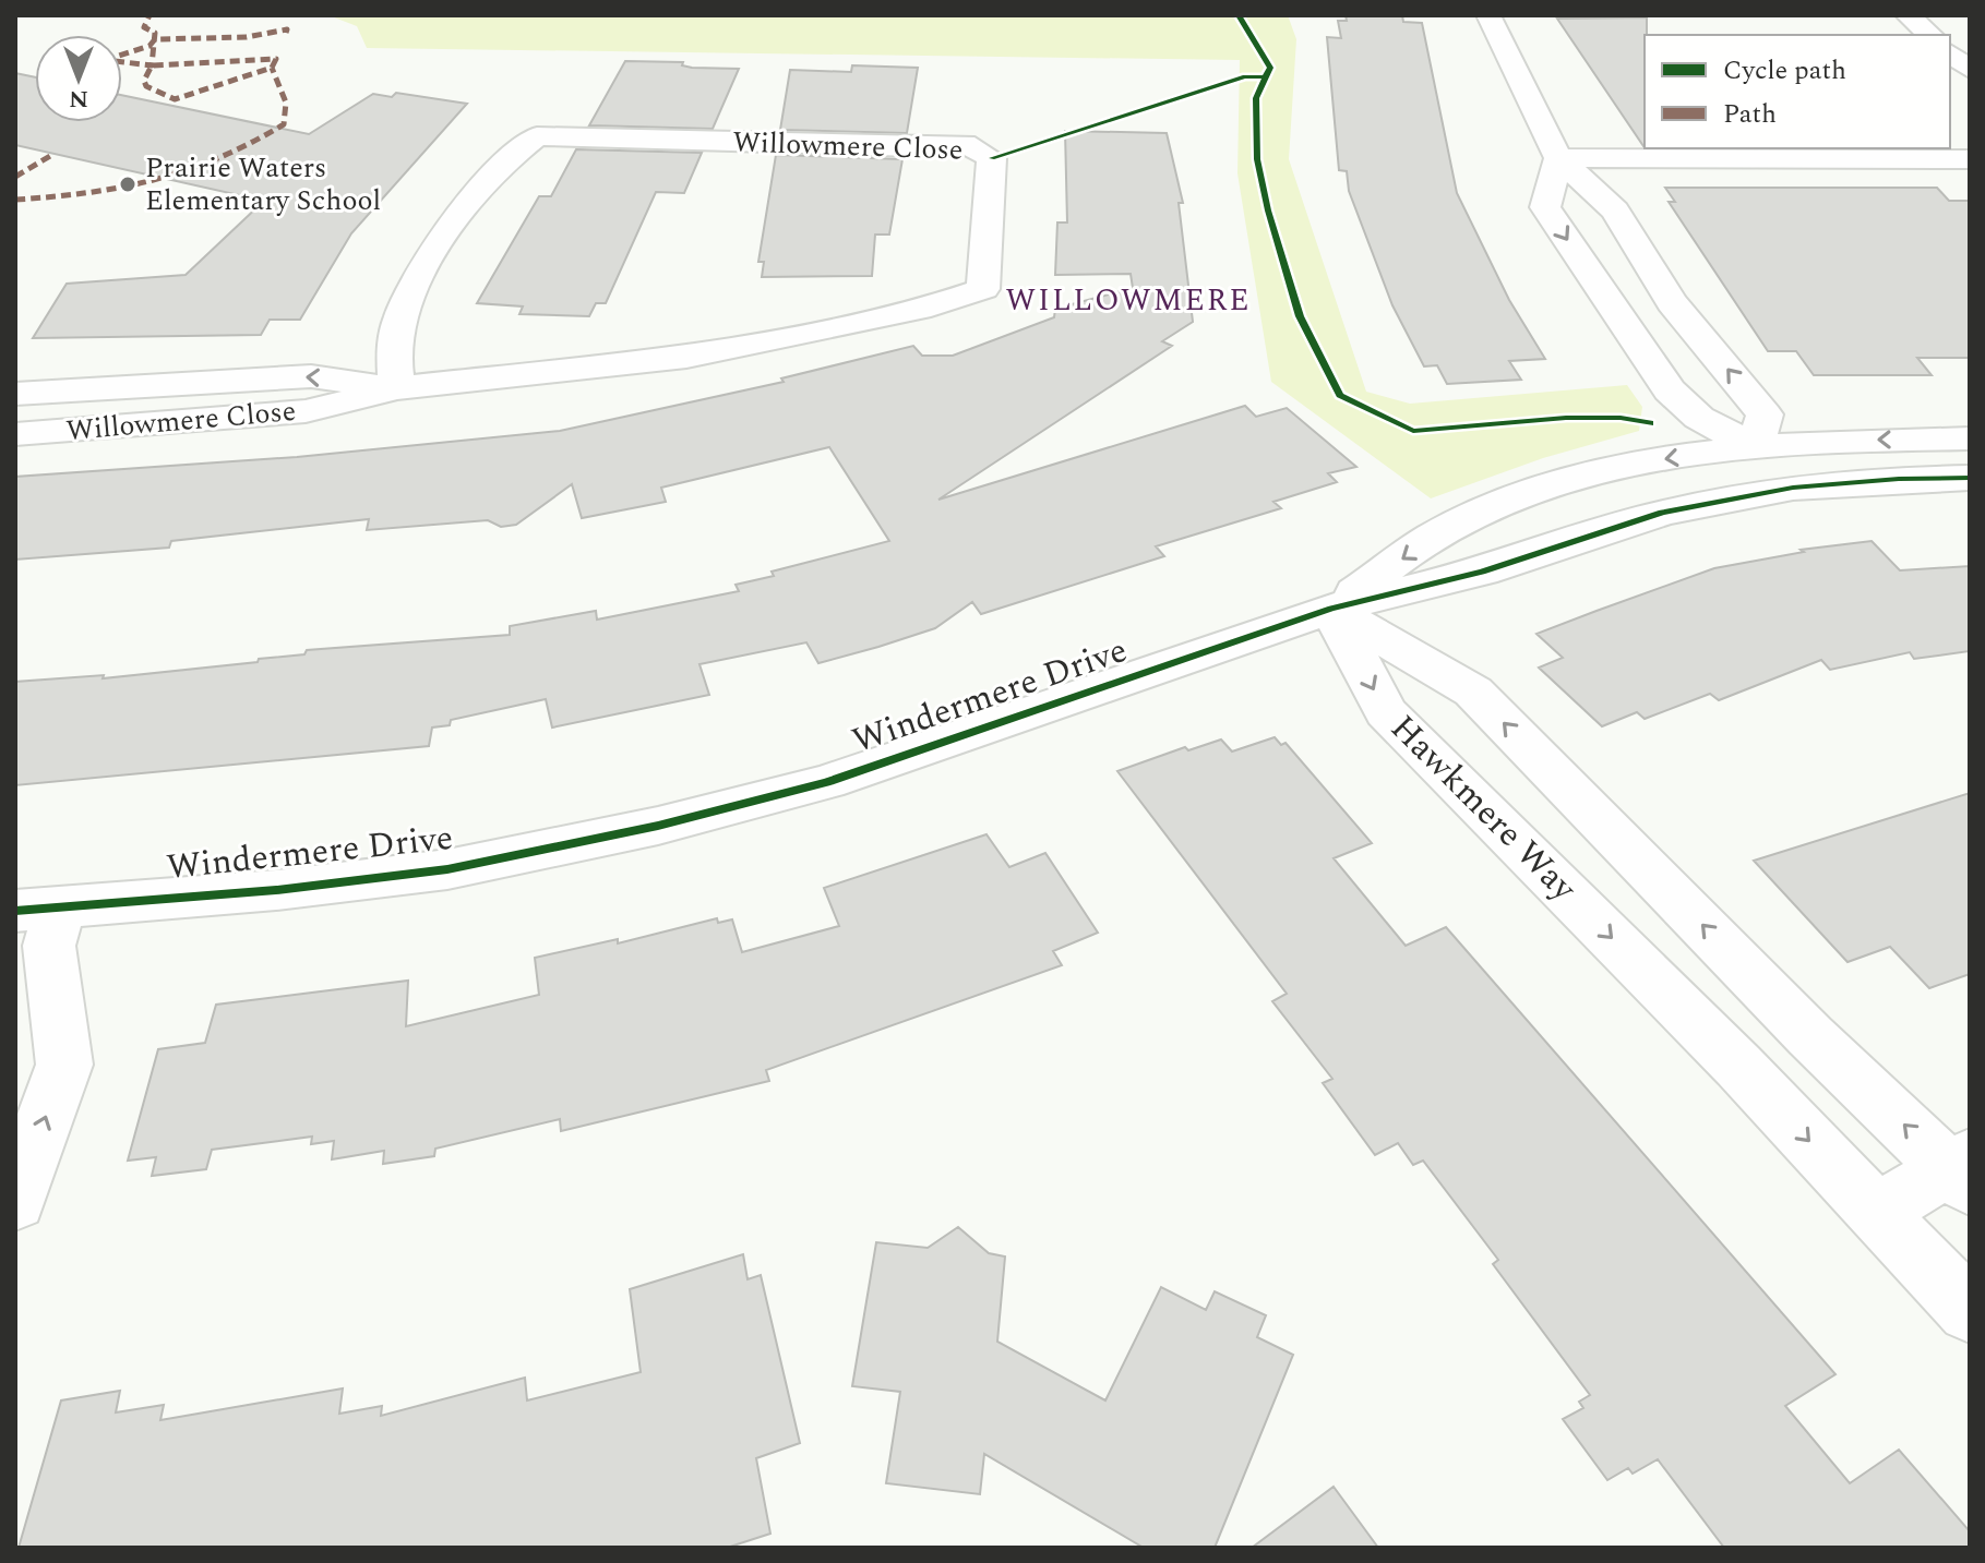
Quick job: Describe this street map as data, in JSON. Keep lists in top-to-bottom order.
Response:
{
  "streets": {
    "street": ["Willowmere Close", "Windermere Drive", "Hawkmere Way"]
  },
  "crossings": [
    ["Windermere Drive", "Hawkmere Way"]
  ],
  "districts": ["WILLOWMERE"],
  "places": ["Prairie Waters Elementary School"],
  "legend": ["Cycle path", "Path"],
  "north": "bottom"
}
